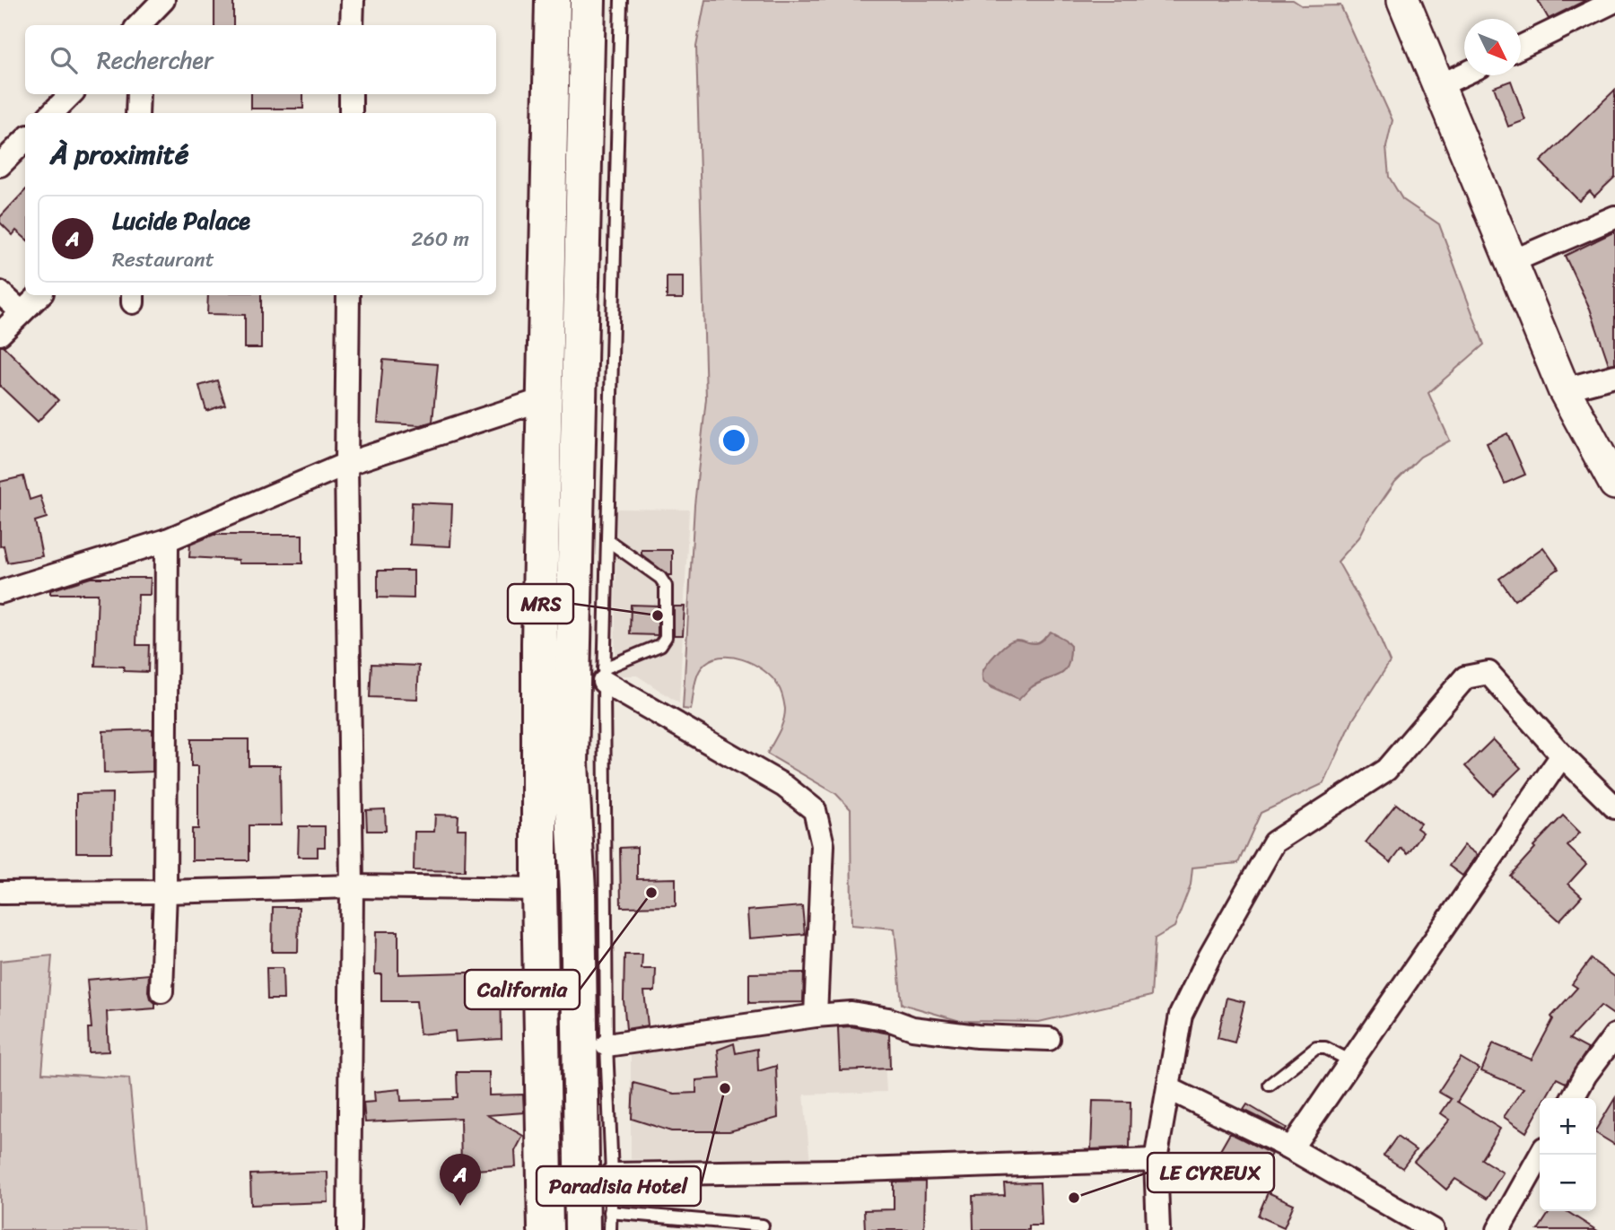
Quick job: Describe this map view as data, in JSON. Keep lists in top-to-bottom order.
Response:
{
  "places": [
    "MRS",
    "California",
    "Paradisia Hotel",
    "LE CYREUX"
  ],
  "north": "bottom right",
  "page": {
    "search": "Rechercher",
    "heading": "À proximité",
    "list": [
      {
        "mark": "A",
        "name": "Lucide Palace",
        "note": "Restaurant",
        "value": "260 m"
      }
    ],
    "map_buttons": ["+", "−"],
    "pins": "A"
  }
}
